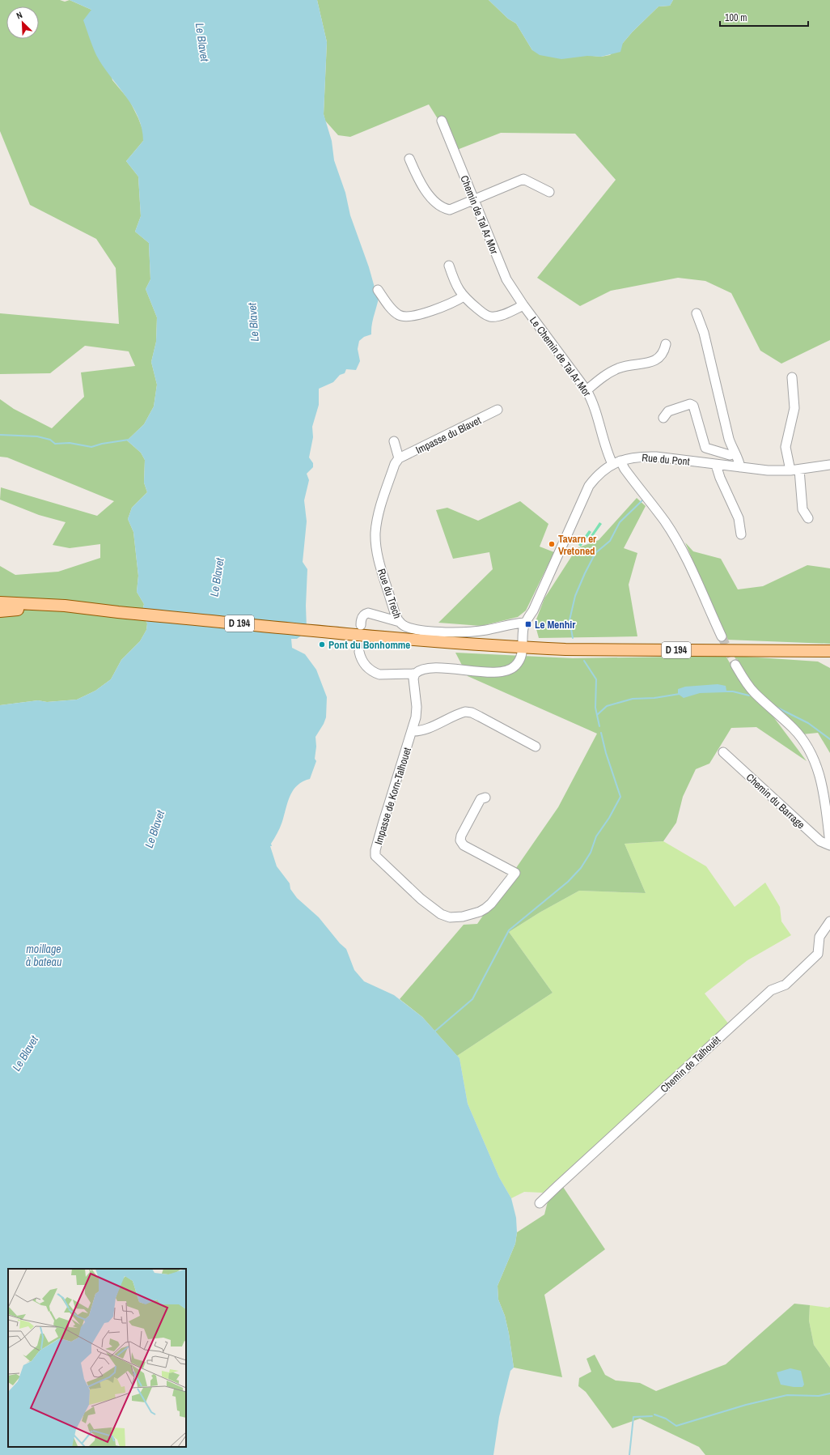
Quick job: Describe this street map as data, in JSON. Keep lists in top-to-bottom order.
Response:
{
  "streets": {
    "main road": ["D 194"],
    "street": [
      "Chemin de Tal Ar Mor",
      "Le Chemin de Tal Ar Mor",
      "Impasse du Blavet",
      "Rue du Pont",
      "Rue du Trech",
      "Impasse de Korn-Talhouet",
      "Chemin du Barrage",
      "Chemin de Talhouët"
    ]
  },
  "crossings": [
    ["Chemin de Tal Ar Mor", "Le Chemin de Tal Ar Mor"],
    ["Le Chemin de Tal Ar Mor", "Rue du Pont"],
    ["Impasse du Blavet", "Rue du Trech"],
    ["Rue du Pont", "Rue du Trech"],
    ["Rue du Pont", "D 194"]
  ],
  "water": ["Le Blavet", "moillage à bateau"],
  "places": {
    "other": ["Tavarn er Vretoned", "Pont du Bonhomme"],
    "transit": ["Le Menhir"]
  },
  "scale_bar": "100 m",
  "north": "top left"
}
